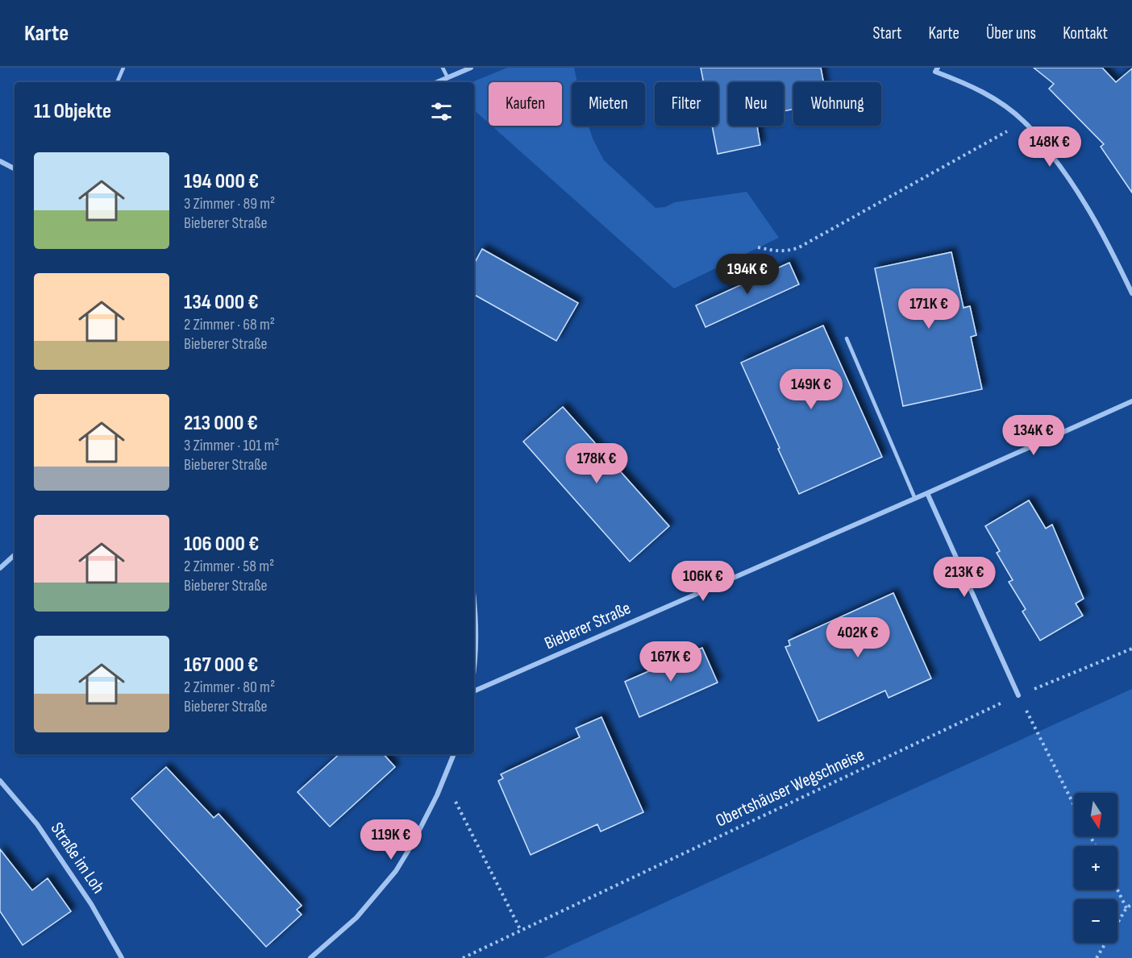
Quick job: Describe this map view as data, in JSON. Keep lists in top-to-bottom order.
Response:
{
  "streets": {
    "street": ["Bieberer Straße", "Straße im Loh"],
    "path": ["Obertshäuser Wegschneise"]
  },
  "north": "bottom",
  "page": {
    "header": "Karte",
    "nav": [
      "Start",
      "Karte",
      "Über uns",
      "Kontakt"
    ],
    "chip": [
      "Kaufen",
      "Mieten",
      "Filter",
      "Neu",
      "Wohnung"
    ],
    "heading": "11 Objekte",
    "price": [
      "148K €",
      "194K €",
      "171K €",
      "149K €",
      "134K €",
      "178K €",
      "213K €",
      "106K €",
      "402K €",
      "167K €",
      "119K €"
    ],
    "list": [
      {
        "name": "194 000 €",
        "note": "3 Zimmer · 89 m² · Bieberer Straße"
      },
      {
        "name": "134 000 €",
        "note": "2 Zimmer · 68 m² · Bieberer Straße"
      },
      {
        "name": "213 000 €",
        "note": "3 Zimmer · 101 m² · Bieberer Straße"
      },
      {
        "name": "106 000 €",
        "note": "2 Zimmer · 58 m² · Bieberer Straße"
      },
      {
        "name": "167 000 €",
        "note": "2 Zimmer · 80 m² · Bieberer Straße"
      }
    ],
    "map_buttons": ["+", "−"]
  }
}
